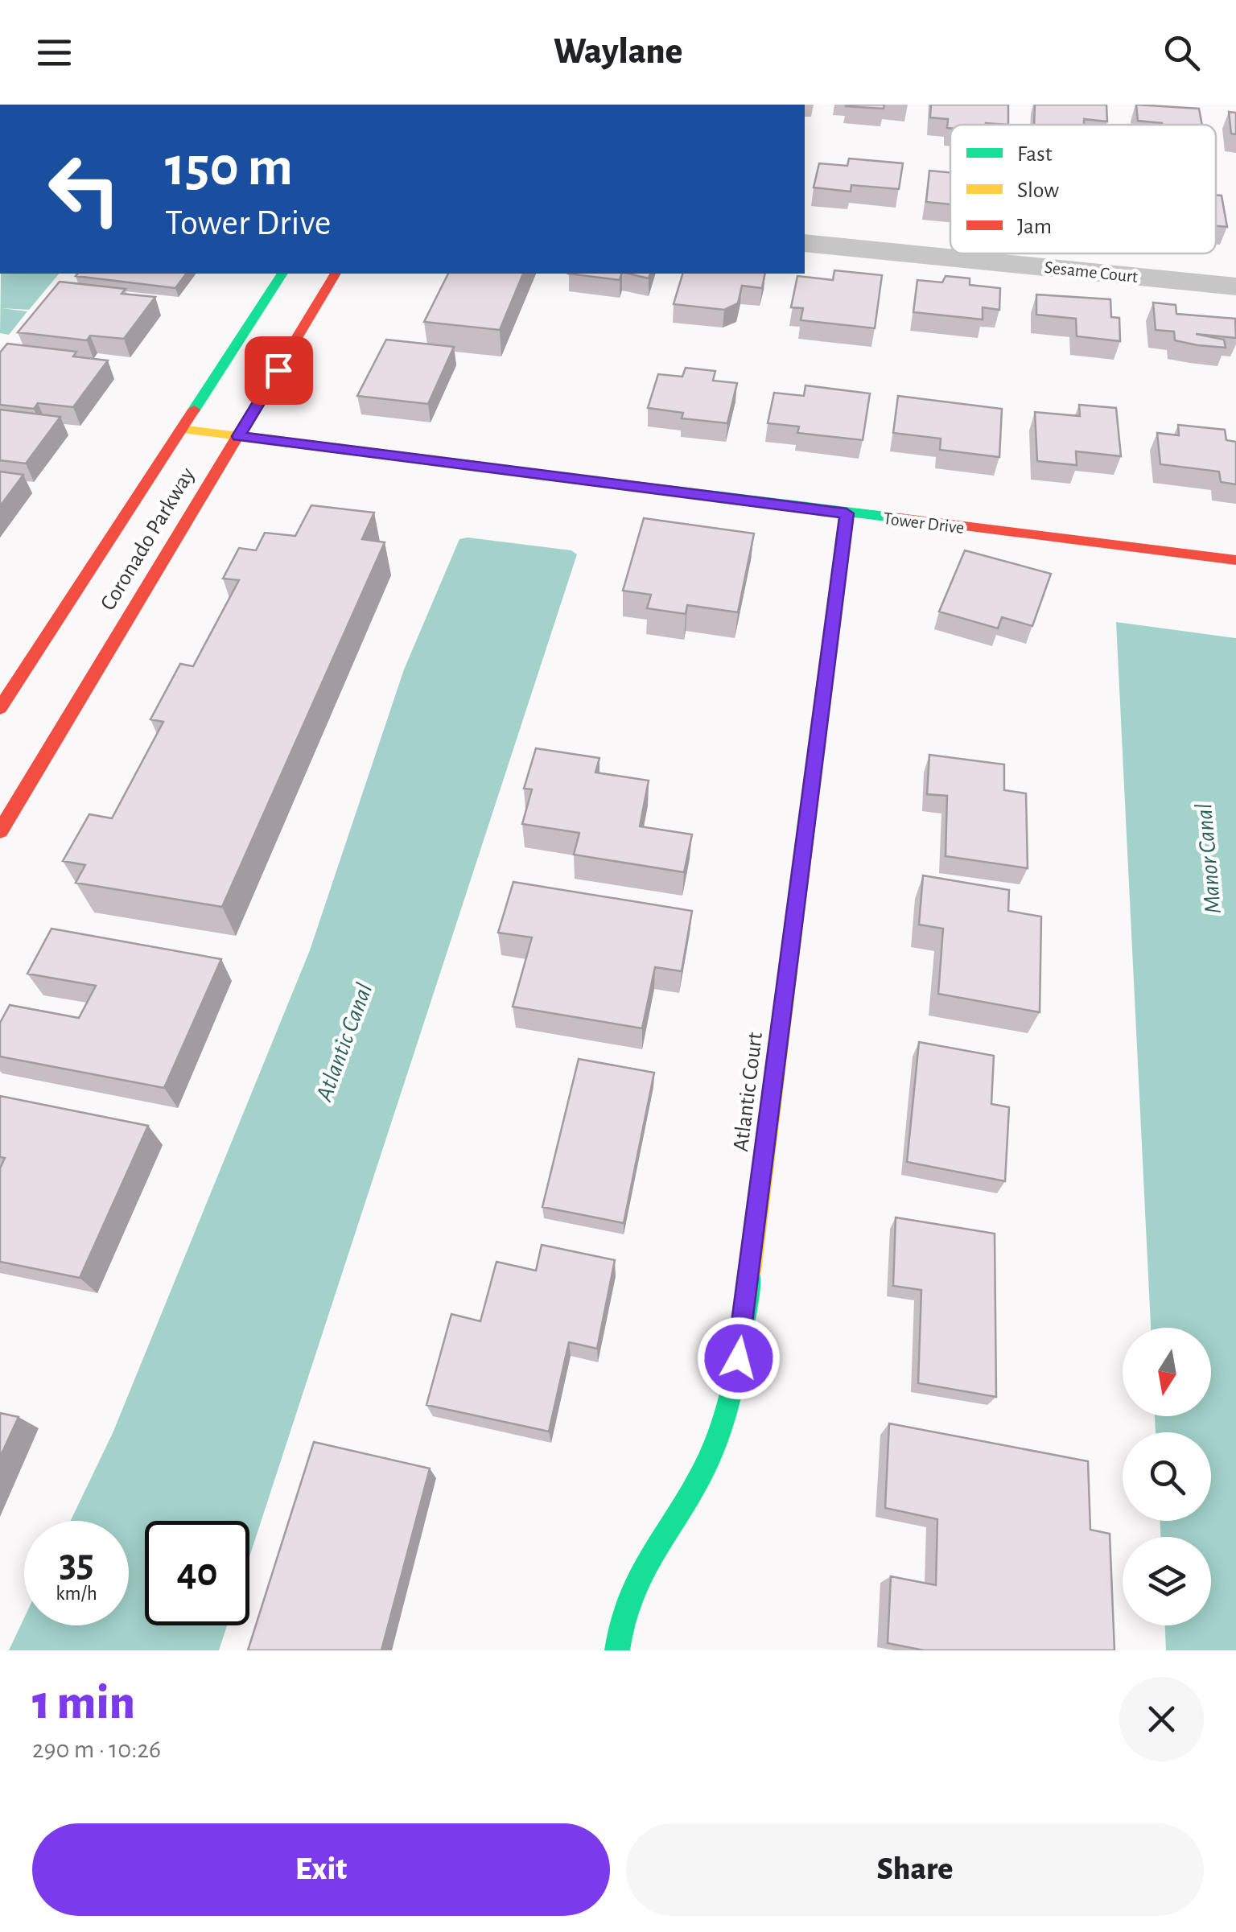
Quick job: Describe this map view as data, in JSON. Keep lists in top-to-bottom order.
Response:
{
  "streets": {
    "street": [
      "Sesame Court",
      "Tower Drive",
      "Coronado Parkway",
      "Atlantic Court"
    ]
  },
  "crossings": [
    ["Tower Drive", "Coronado Parkway"],
    ["Tower Drive", "Atlantic Court"]
  ],
  "water": ["Manor Canal", "Atlantic Canal"],
  "legend": ["Fast", "Slow", "Jam"],
  "north": "bottom",
  "page": {
    "header": "Waylane",
    "turn": ["150 m", "Tower Drive"],
    "speed": "35 km/h",
    "limit": "40",
    "heading": ["1 min", "290 m · 10:26"],
    "buttons": ["Exit", "Share"]
  }
}
